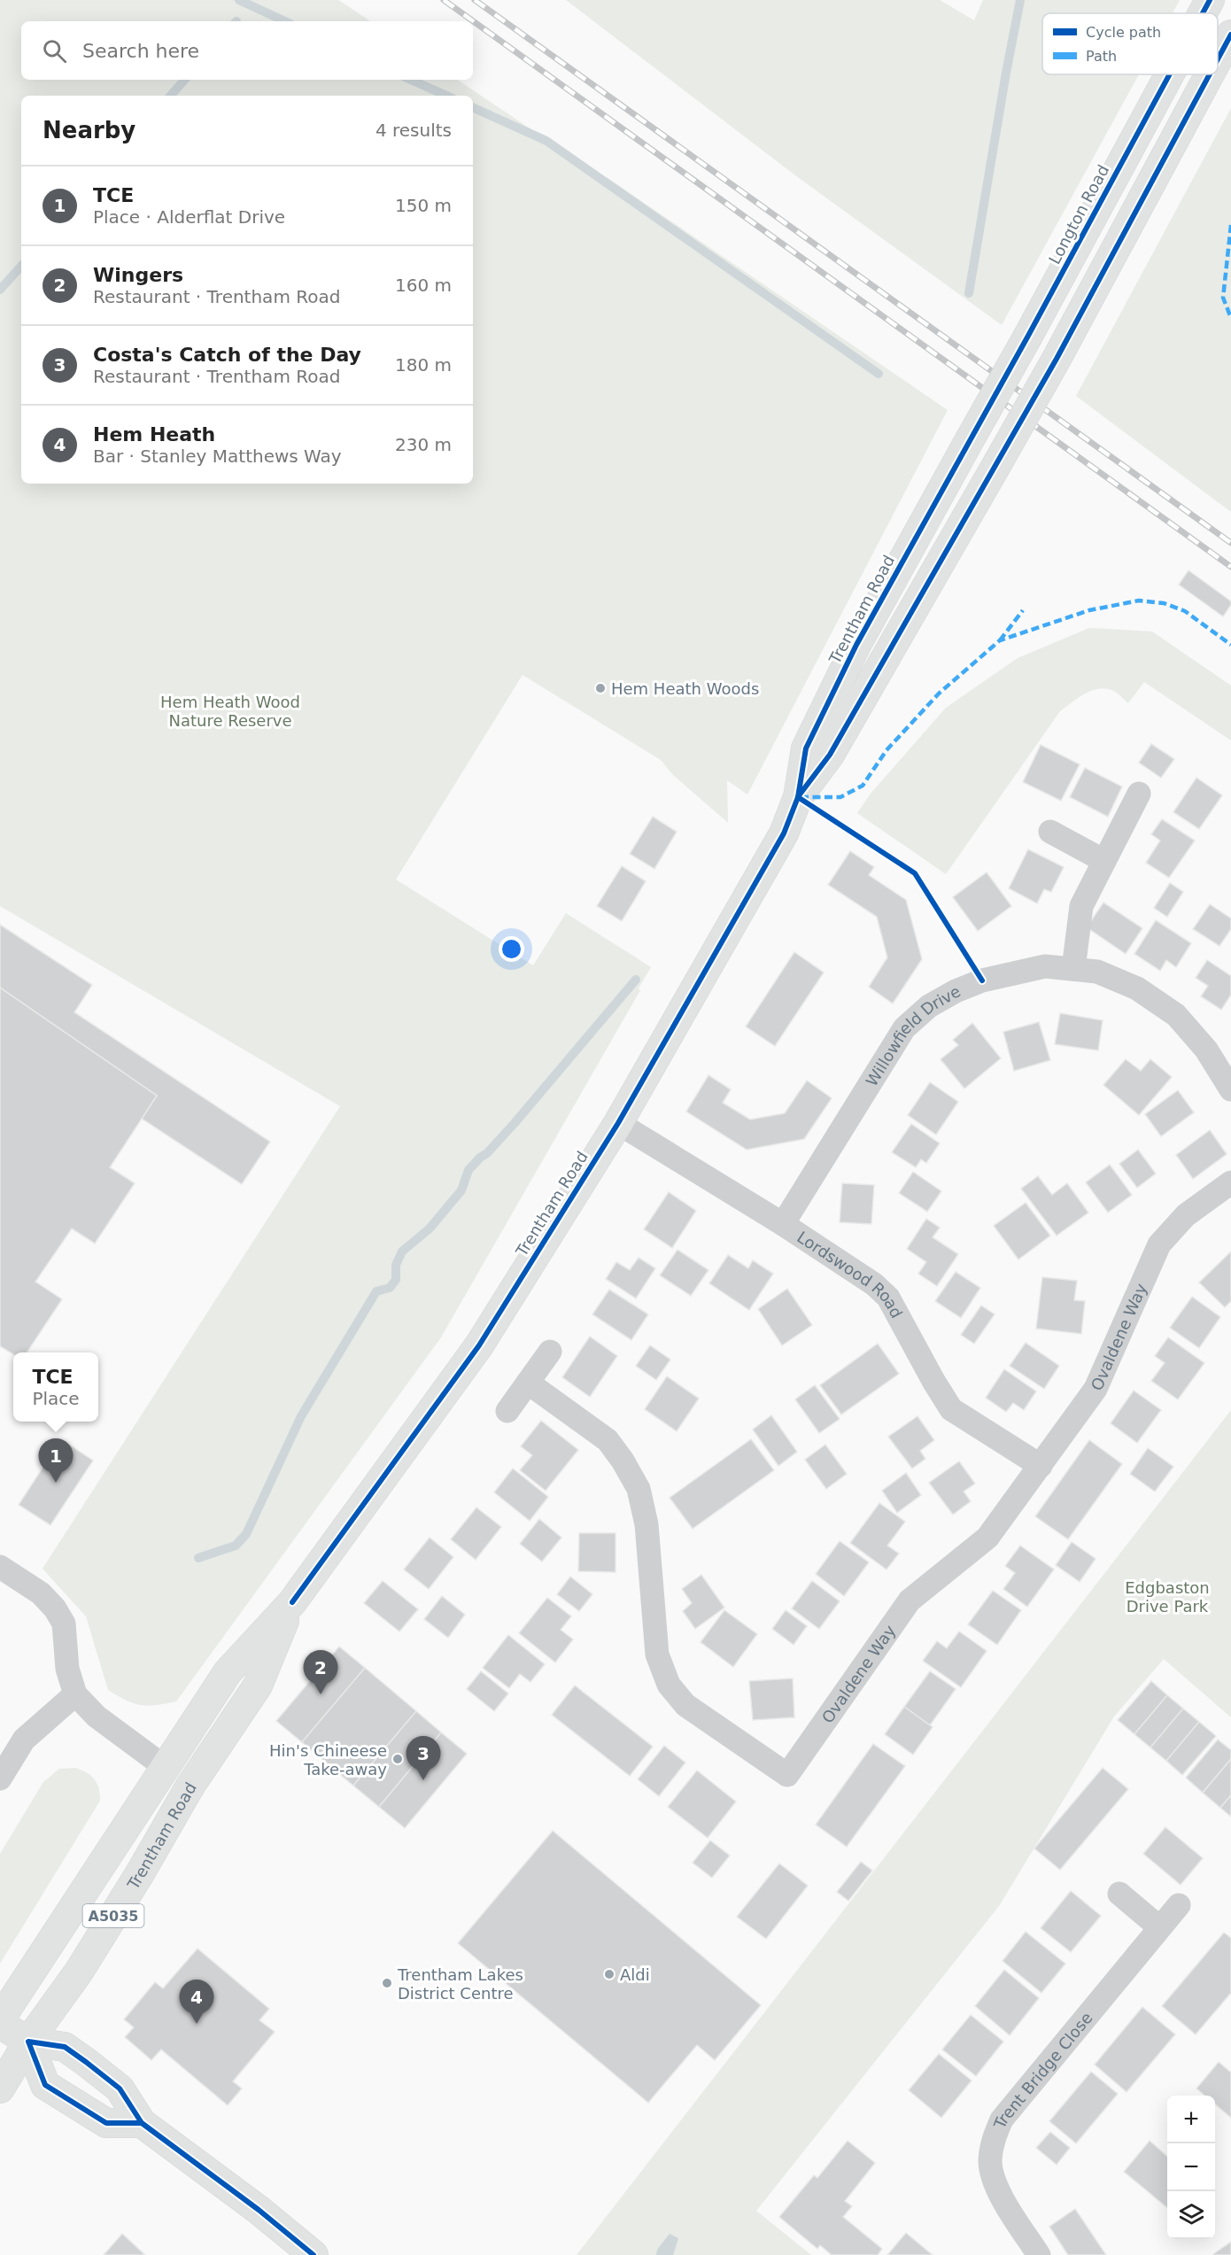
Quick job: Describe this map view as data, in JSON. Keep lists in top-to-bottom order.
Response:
{
  "streets": {
    "main road": ["Longton Road", "Trentham Road", "A5035"],
    "street": [
      "Willowfield Drive",
      "Lordswood Road",
      "Ovaldene Way",
      "Trent Bridge Close"
    ]
  },
  "crossings": [
    ["Longton Road", "Trentham Road"],
    ["Trentham Road", "Lordswood Road"],
    ["Willowfield Drive", "Lordswood Road"],
    ["Lordswood Road", "Ovaldene Way"]
  ],
  "parks": ["Hem Heath Wood Nature Reserve", "Edgbaston Drive Park"],
  "places": [
    "Hem Heath Woods",
    "Hin's Chineese Take-away",
    "Aldi",
    "Trentham Lakes District Centre"
  ],
  "legend": ["Cycle path", "Path"],
  "page": {
    "search": "Search here",
    "heading": ["Nearby", "4 results"],
    "list": [
      {
        "mark": "1",
        "name": "TCE",
        "note": "Place · Alderflat Drive",
        "value": "150 m"
      },
      {
        "mark": "2",
        "name": "Wingers",
        "note": "Restaurant · Trentham Road",
        "value": "160 m"
      },
      {
        "mark": "3",
        "name": "Costa's Catch of the Day",
        "note": "Restaurant · Trentham Road",
        "value": "180 m"
      },
      {
        "mark": "4",
        "name": "Hem Heath",
        "note": "Bar · Stanley Matthews Way",
        "value": "230 m"
      }
    ],
    "popup": ["TCE", "Place"],
    "pins": [
      "1",
      "2",
      "3",
      "4"
    ],
    "map_buttons": ["+", "−"]
  }
}
